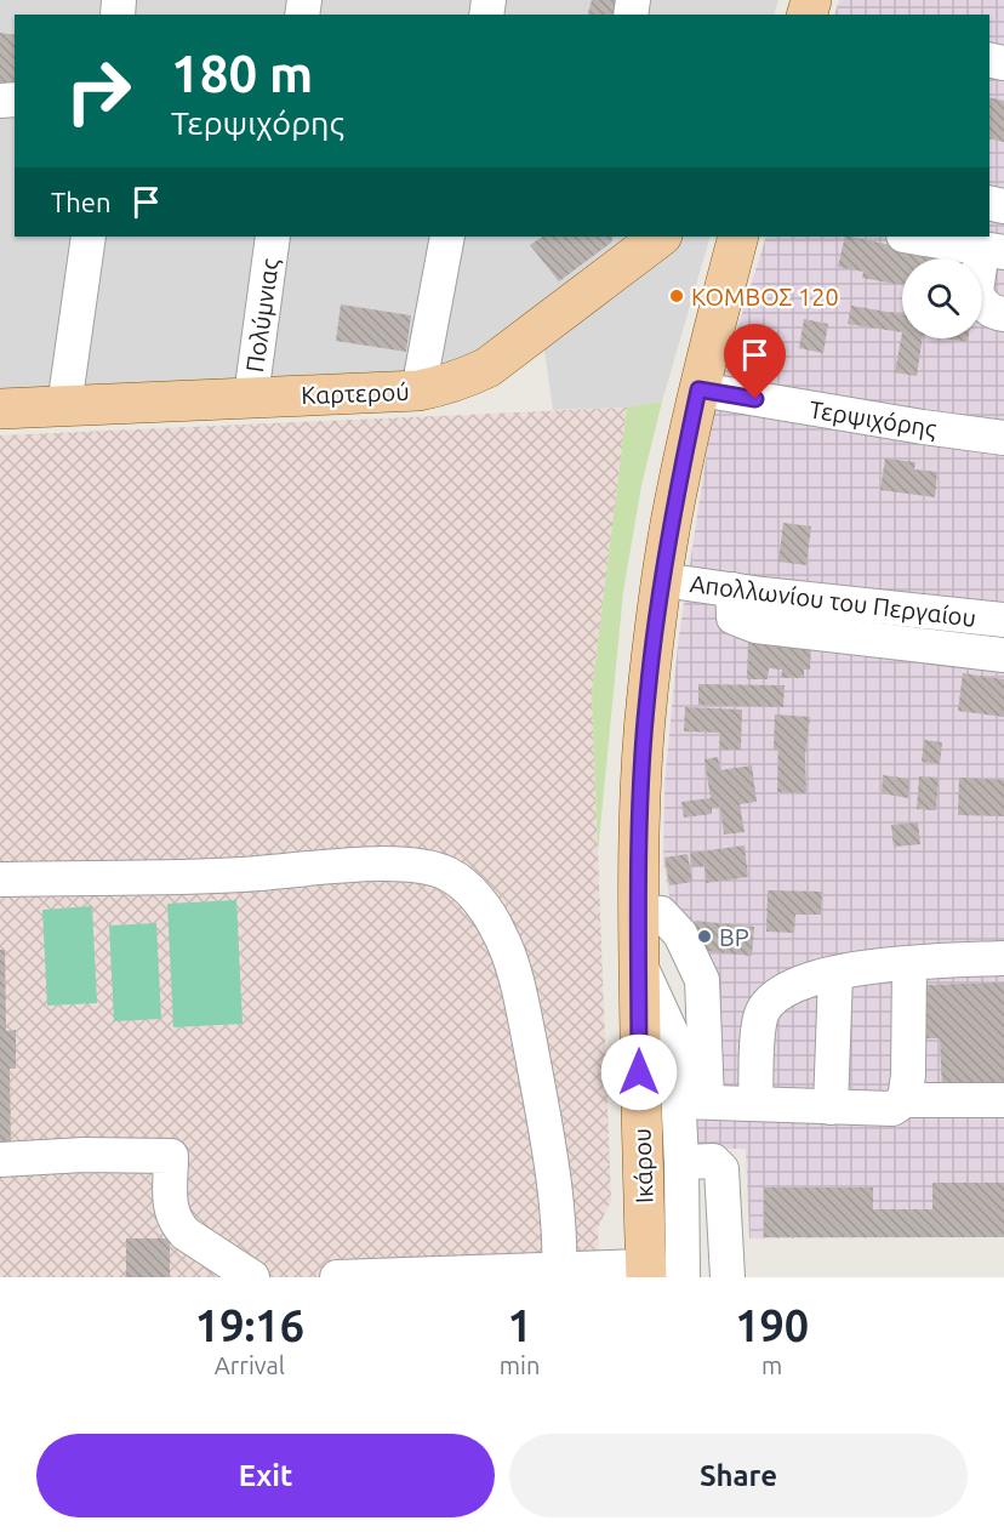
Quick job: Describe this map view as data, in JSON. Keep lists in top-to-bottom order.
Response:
{
  "streets": {
    "main road": ["Καρτερού", "Ικάρου"],
    "street": ["Πολύμνιας", "Τερψιχόρης", "Απολλωνίου του Περγαίου"]
  },
  "crossings": [
    ["Πολύμνιας", "Καρτερού"],
    ["Τερψιχόρης", "Ικάρου"],
    ["Απολλωνίου του Περγαίου", "Ικάρου"]
  ],
  "places": ["ΚΟΜΒΟΣ 120", "BP"],
  "page": {
    "turn": ["180 m", "Τερψιχόρης"],
    "then": "Then",
    "eta": [
      "19:16",
      "Arrival",
      "1",
      "min",
      "190",
      "m"
    ],
    "buttons": ["Exit", "Share"]
  }
}
